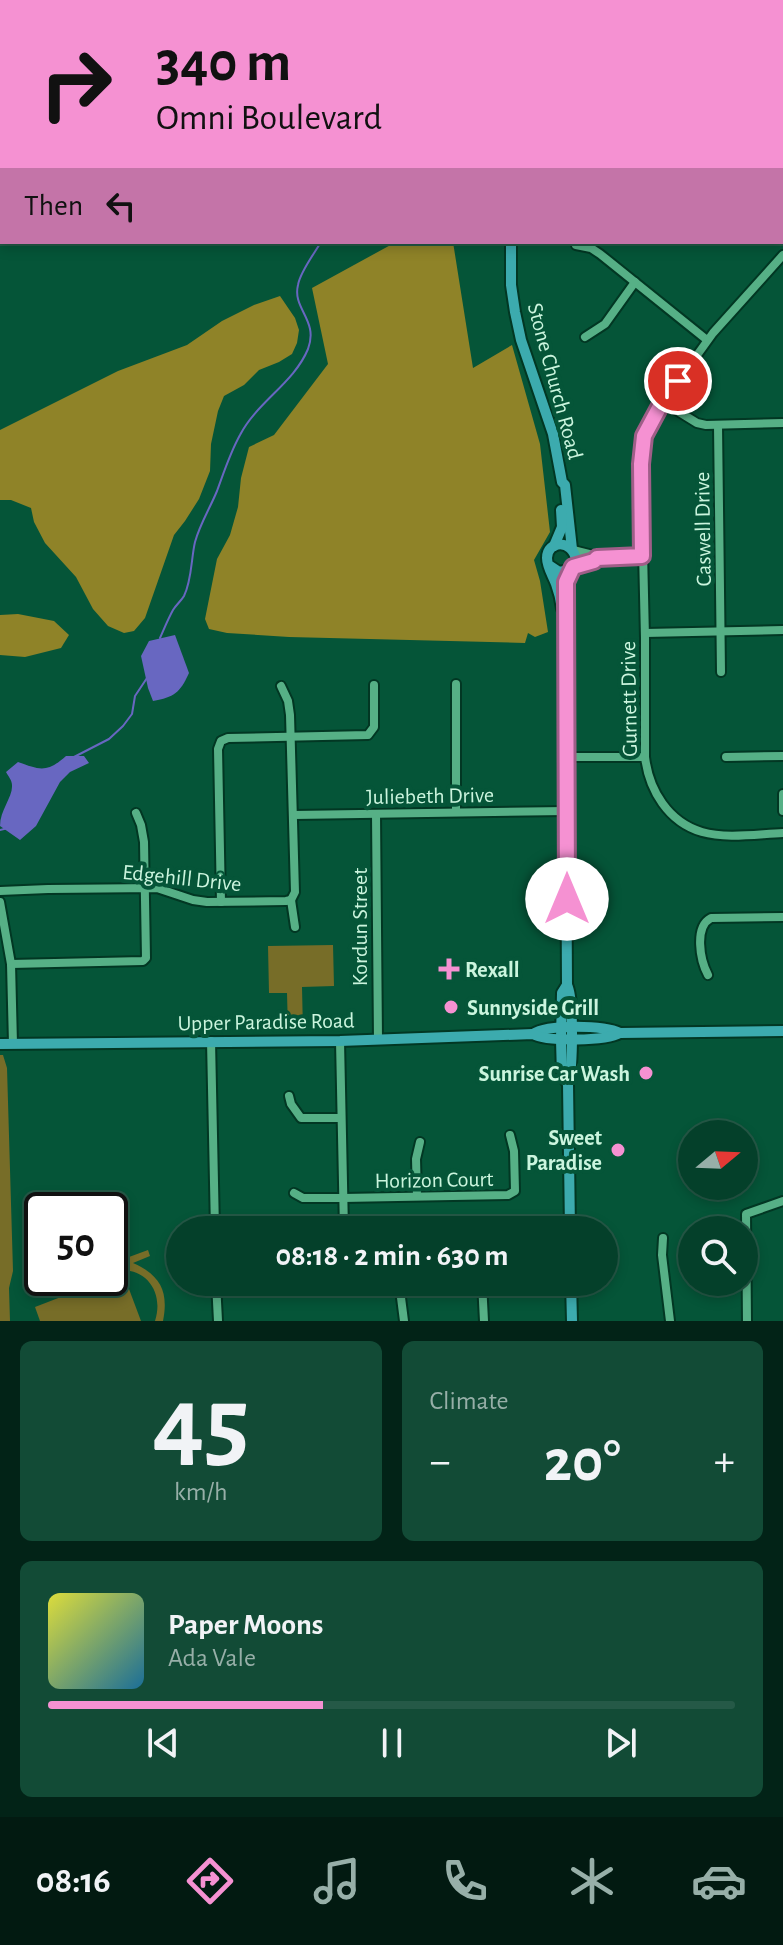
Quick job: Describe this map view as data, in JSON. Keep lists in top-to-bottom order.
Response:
{
  "streets": {
    "main road": ["Stone Church Road", "Upper Paradise Road"],
    "street": [
      "Caswell Drive",
      "Gurnett Drive",
      "Juliebeth Drive",
      "Edgehill Drive",
      "Kordun Street",
      "Horizon Court"
    ]
  },
  "crossings": [
    ["Juliebeth Drive", "Kordun Street"],
    ["Kordun Street", "Upper Paradise Road"]
  ],
  "places": {
    "health": ["Rexall"],
    "other": ["Sunnyside Grill", "Sunrise Car Wash", "Sweet Paradise"]
  },
  "north": "right",
  "page": {
    "turn": ["340 m", "Omni Boulevard"],
    "then": "Then",
    "limit": "50",
    "trip": "08:18 · 2 min · 630 m",
    "tile": [
      ["45", "km/h"],
      "Climate"
    ],
    "heat": ["−", "20°", "+"],
    "song": ["Paper Moons", "Ada Vale"],
    "tabs": "08:16"
  }
}
